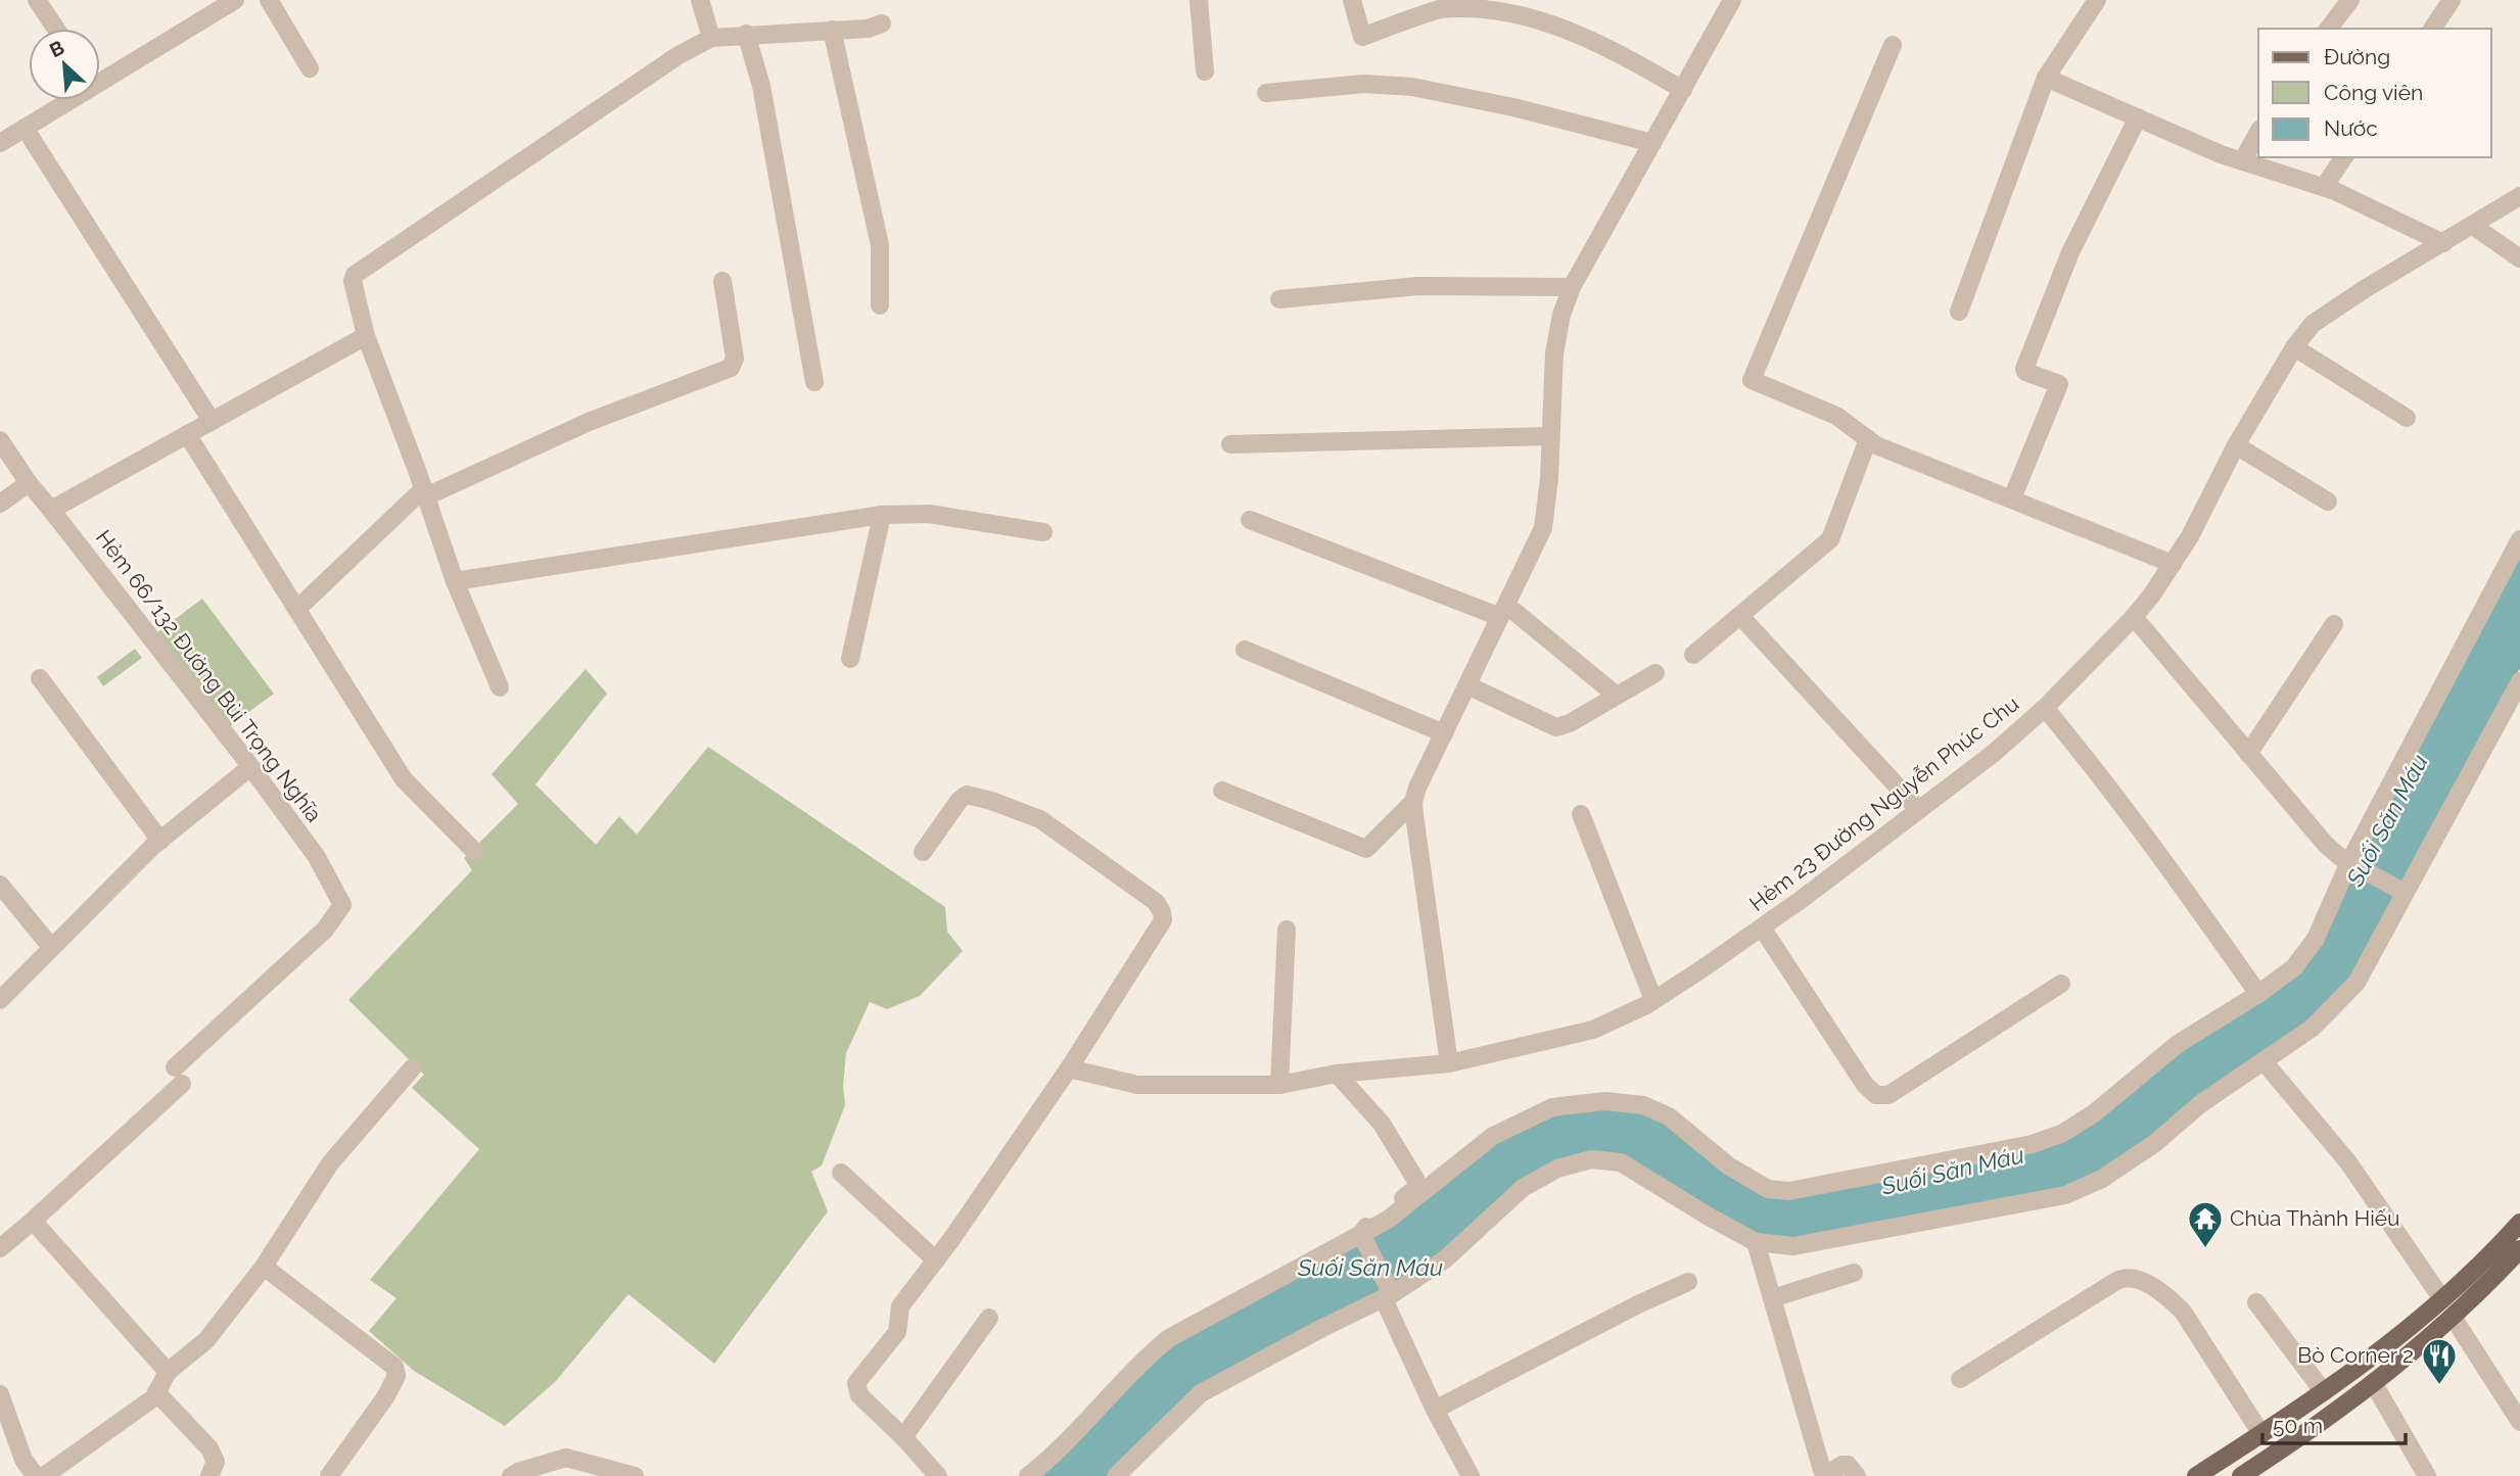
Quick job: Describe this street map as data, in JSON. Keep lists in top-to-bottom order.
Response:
{
  "streets": {
    "street": ["Hẻm 66/132 Đường Bùi Trọng Nghĩa", "Hẻm 23 Đường Nguyễn Phúc Chu"]
  },
  "water": ["Suối Săn Máu"],
  "places": {
    "temple": ["Chùa Thành Hiếu"],
    "restaurant": ["Bò Corner 2"]
  },
  "legend": ["Đường", "Công viên", "Nước"],
  "scale_bar": "50 m",
  "north": "top left"
}
